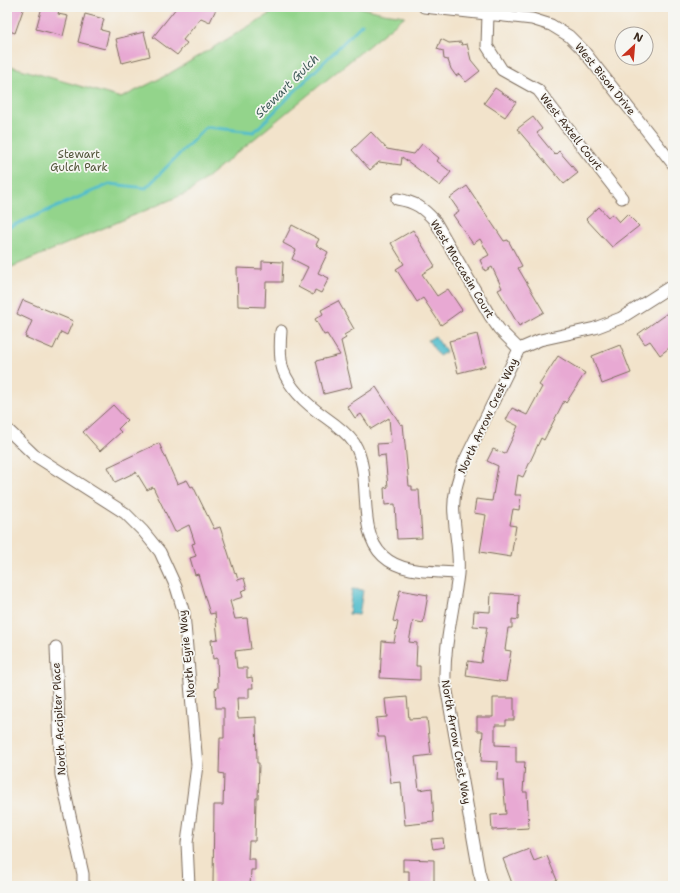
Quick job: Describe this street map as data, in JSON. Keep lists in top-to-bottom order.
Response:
{
  "streets": {
    "street": [
      "West Bison Drive",
      "West Axtell Court",
      "West Moccasin Court",
      "North Arrow Crest Way",
      "North Eyrie Way",
      "North Accipiter Place"
    ]
  },
  "crossings": [
    ["West Bison Drive", "West Axtell Court"],
    ["West Moccasin Court", "North Arrow Crest Way"]
  ],
  "water": ["Stewart Gulch"],
  "parks": ["Stewart Gulch Park"],
  "north": "top right"
}
